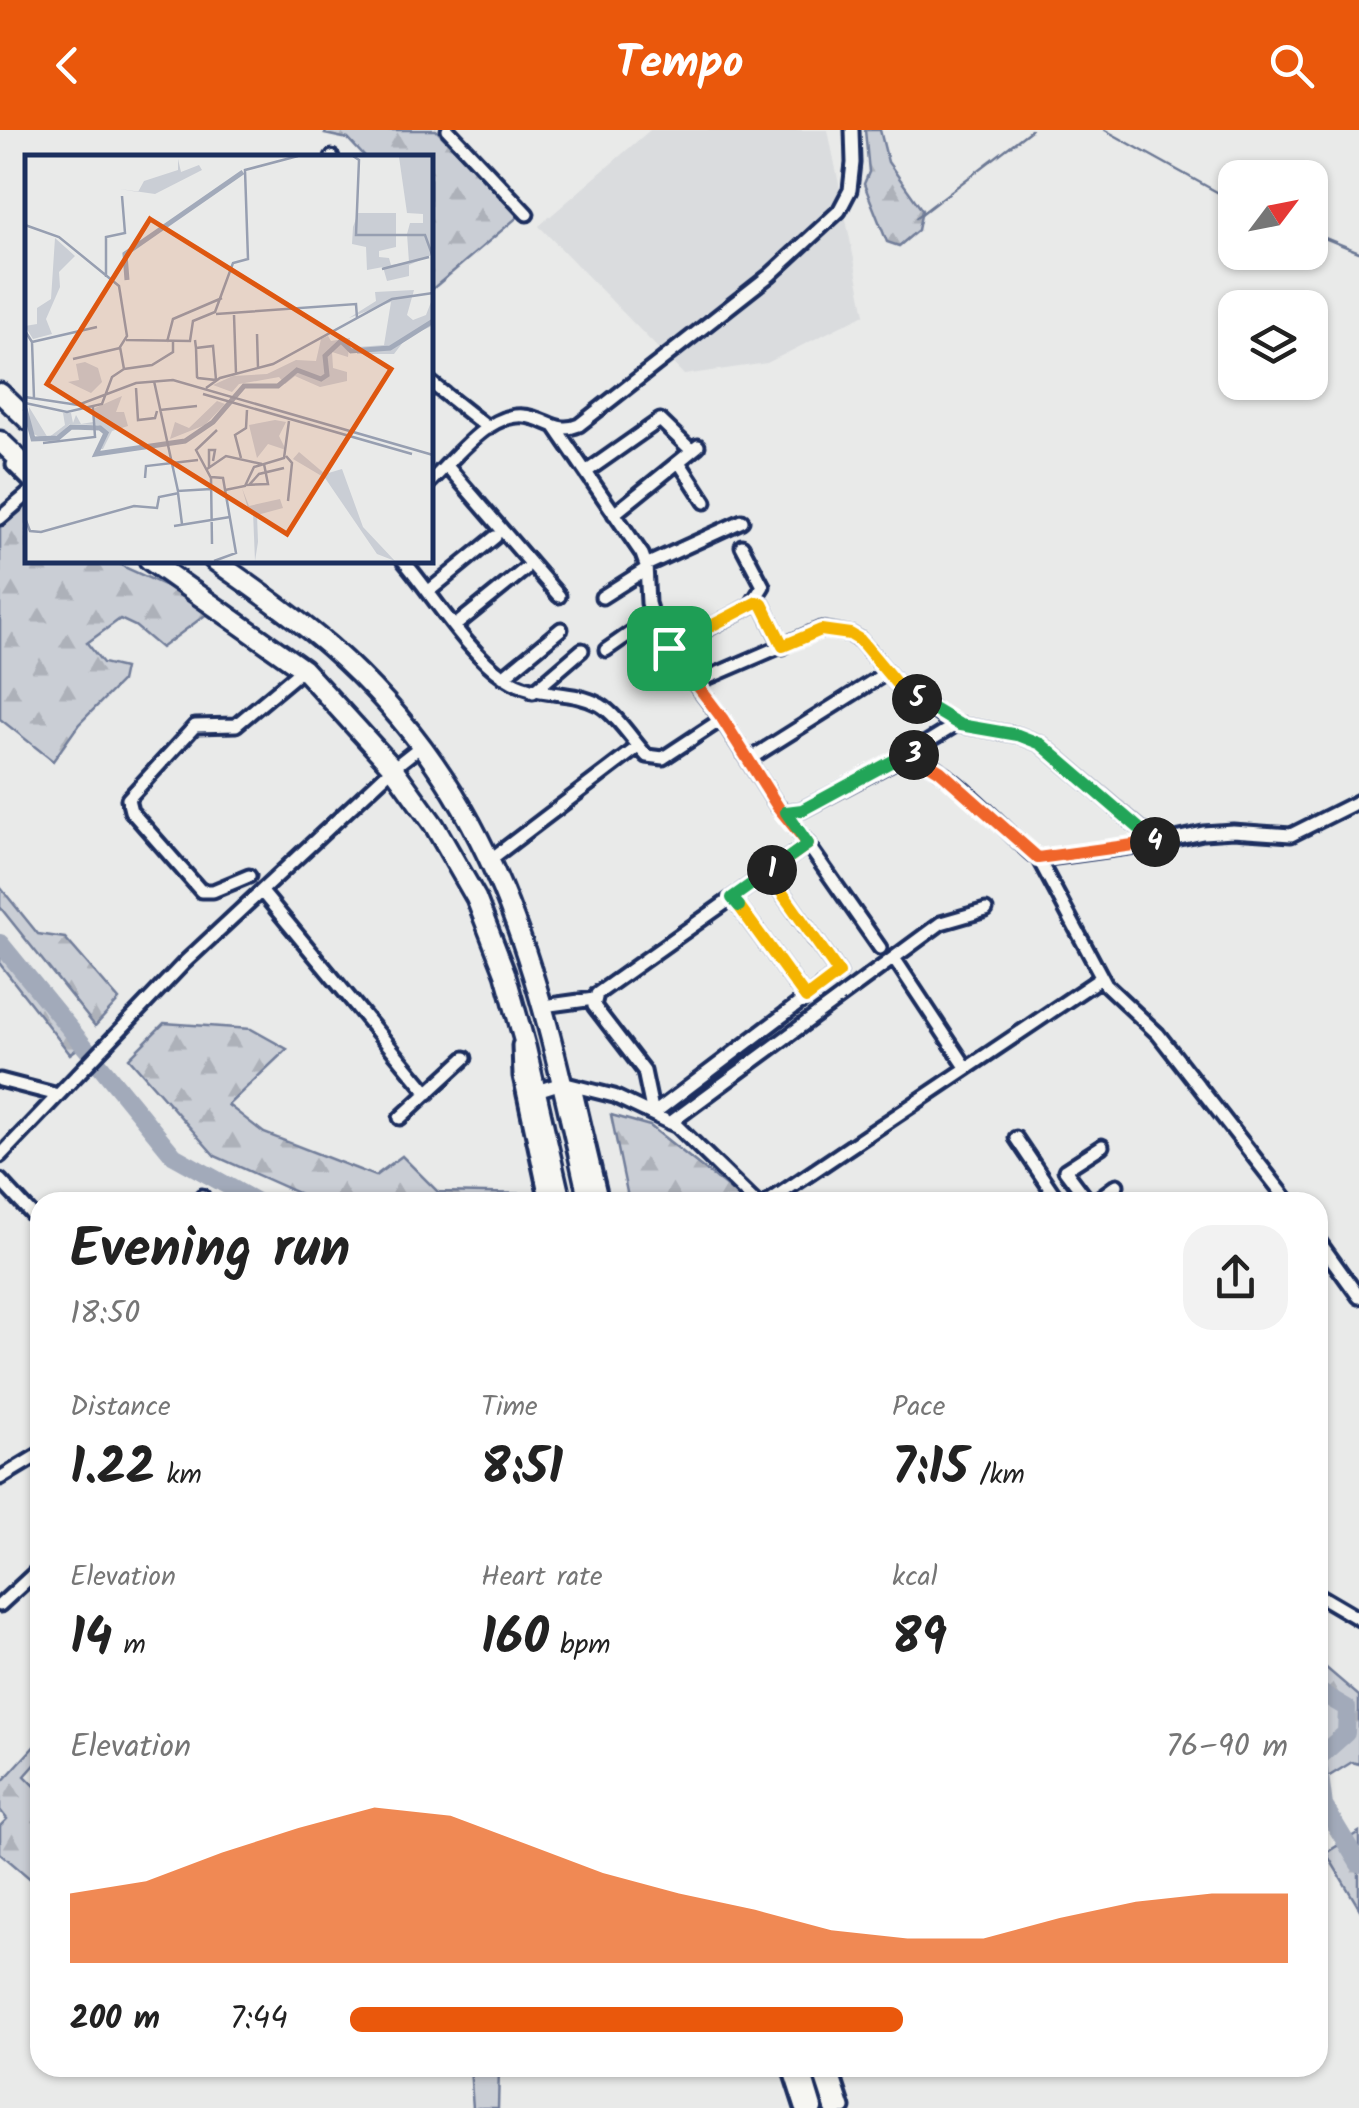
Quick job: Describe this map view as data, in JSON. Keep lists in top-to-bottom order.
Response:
{
  "north": "top right",
  "page": {
    "header": "Tempo",
    "pins": [
      "5",
      "3",
      "4",
      "1"
    ],
    "heading": ["Evening run", "18:50"],
    "stats": [
      ["Distance", "1.22 km"],
      ["Time", "8:51"],
      ["Pace", "7:15 /km"],
      ["Elevation", "14 m"],
      ["Heart rate", "160 bpm"],
      ["kcal", "89"]
    ],
    "chart": ["Elevation", "76–90 m"],
    "list": [
      {
        "name": "200 m",
        "note": "7:44"
      }
    ]
  }
}
